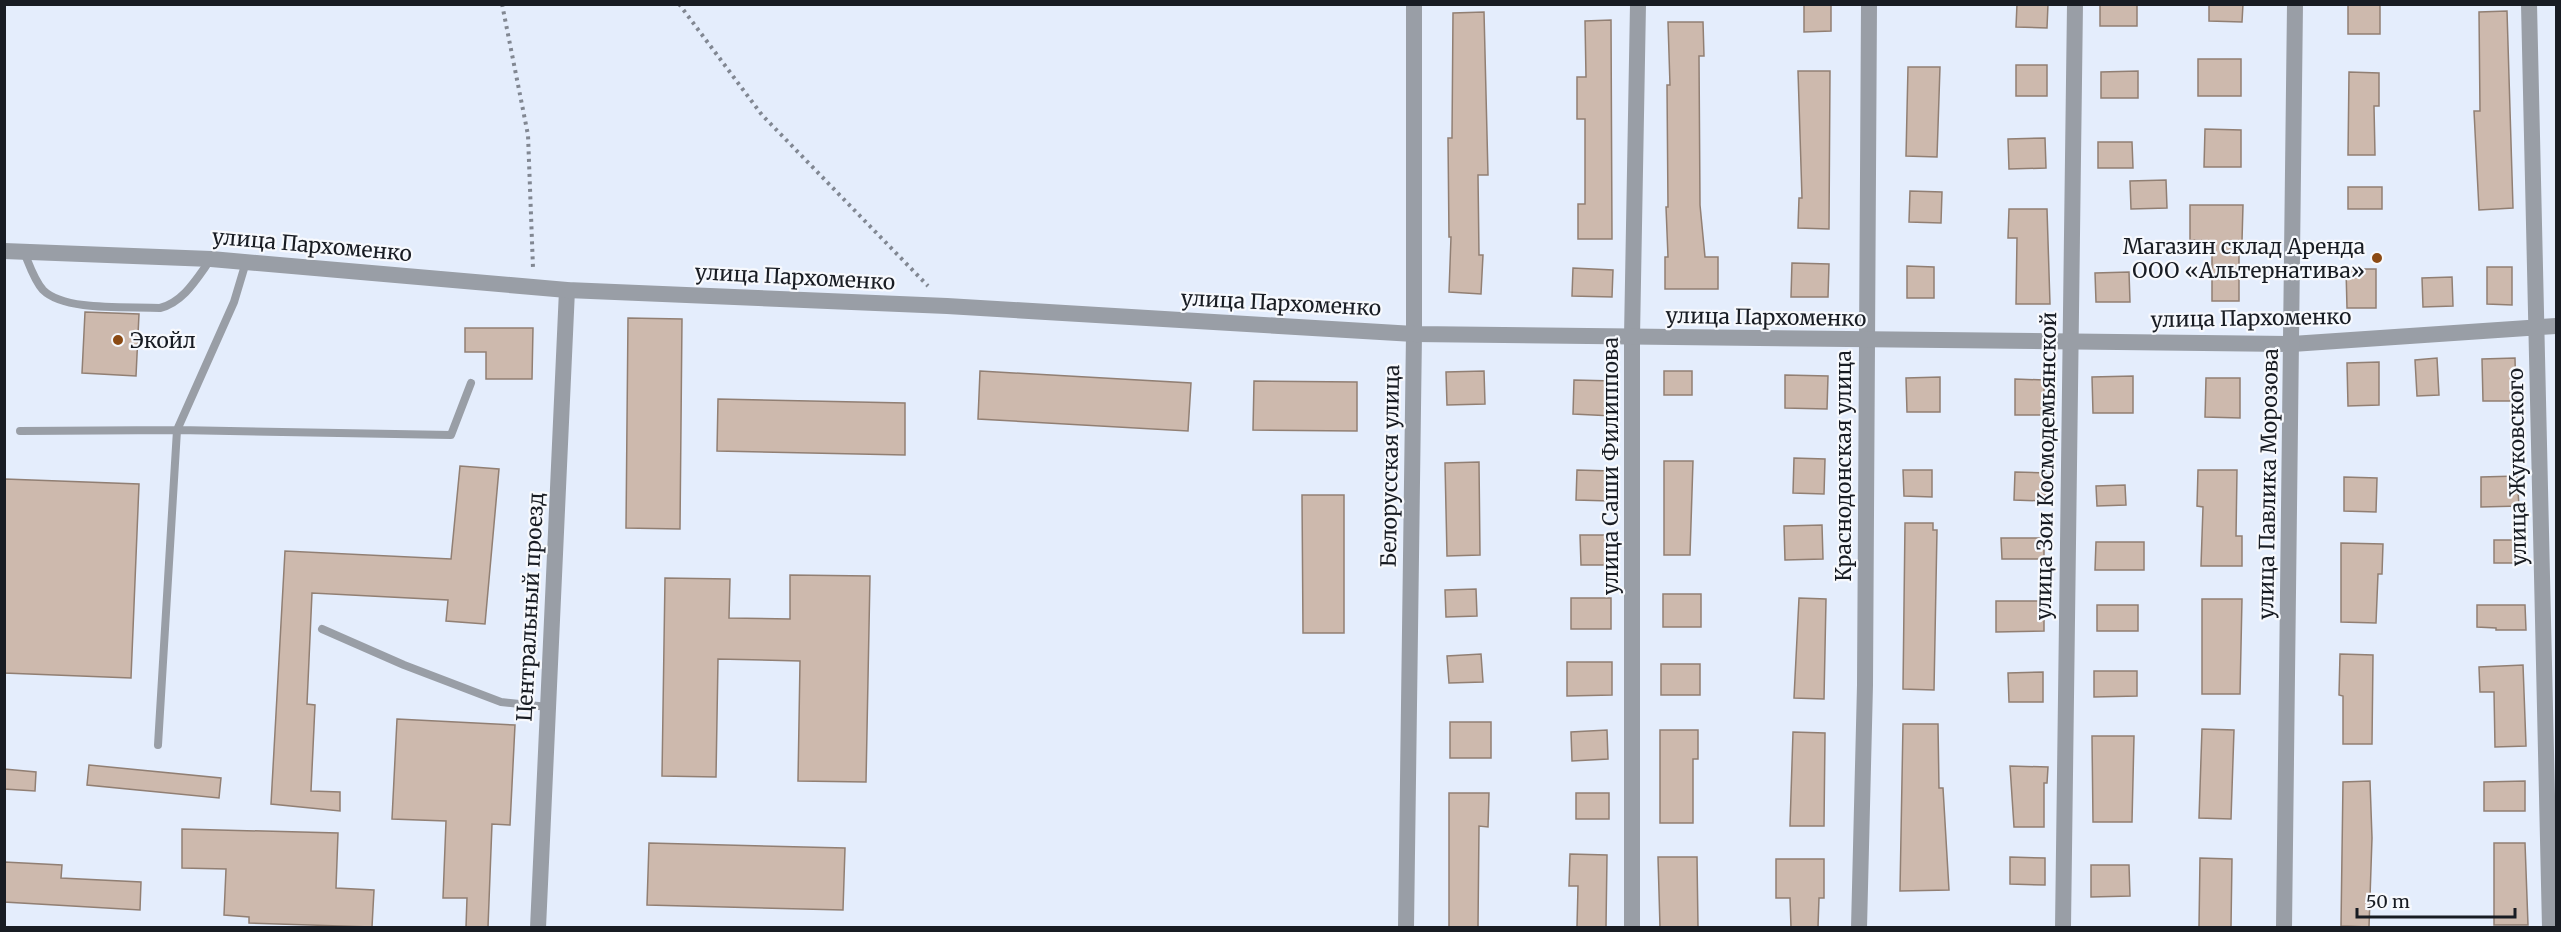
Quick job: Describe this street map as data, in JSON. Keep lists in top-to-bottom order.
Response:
{
  "streets": {
    "street": [
      "улица Пархоменко",
      "Белорусская улица",
      "улица Саши Филиппова",
      "Краснодонская улица",
      "улица Зои Космодемьянской",
      "улица Жуковского",
      "улица Павлика Морозова",
      "Центральный проезд"
    ]
  },
  "crossings": [
    ["улица Пархоменко", "Белорусская улица"],
    ["улица Пархоменко", "улица Саши Филиппова"],
    ["улица Пархоменко", "Краснодонская улица"],
    ["улица Пархоменко", "улица Зои Космодемьянской"],
    ["улица Пархоменко", "улица Жуковского"],
    ["улица Пархоменко", "улица Павлика Морозова"],
    ["улица Пархоменко", "Центральный проезд"]
  ],
  "places": ["Магазин склад Аренда ООО «Альтернатива»", "Экойл"],
  "scale_bar": "50 m"
}
